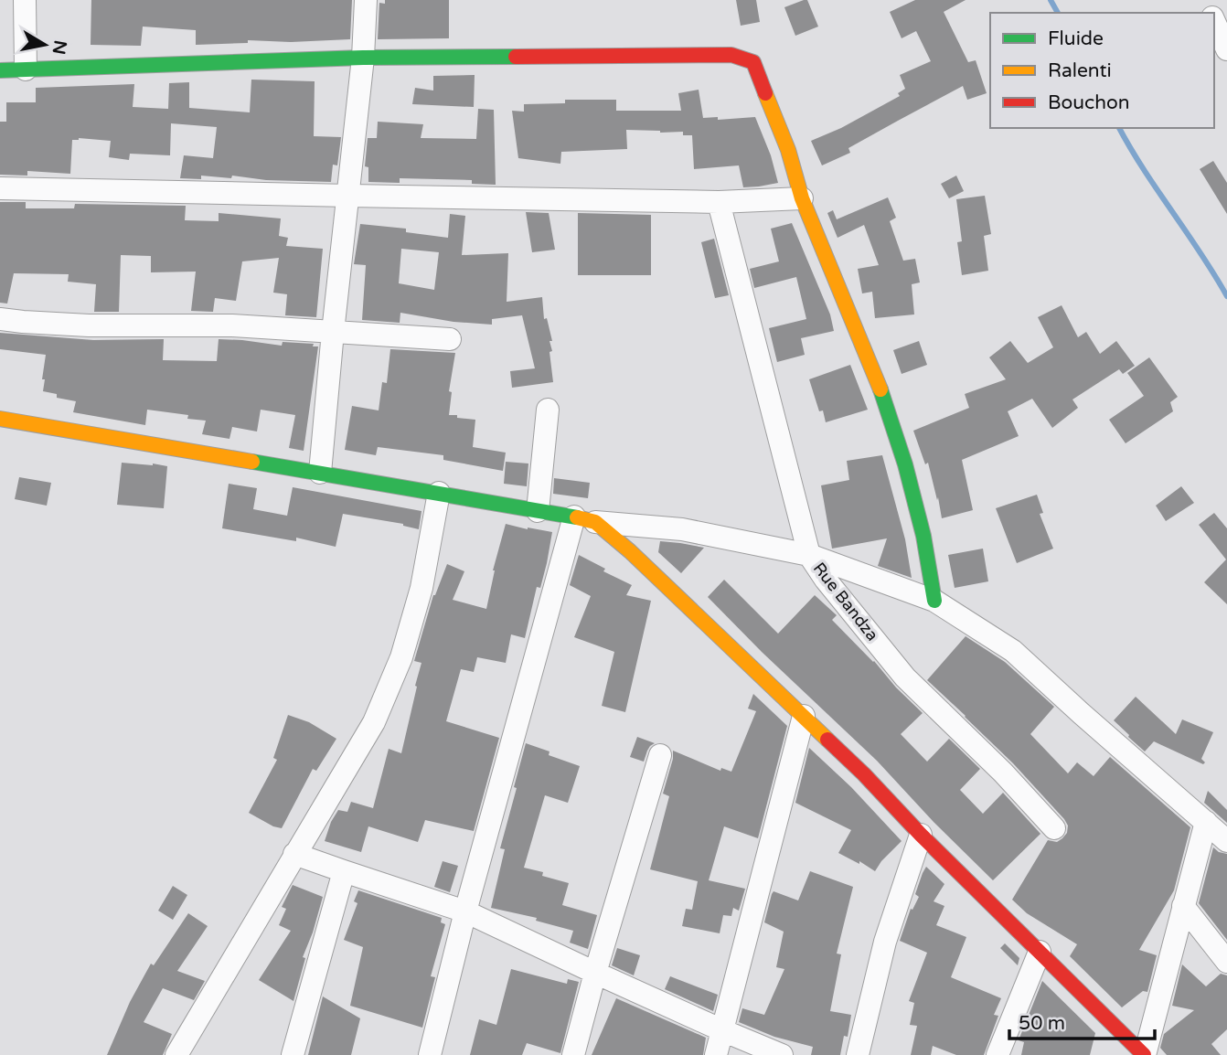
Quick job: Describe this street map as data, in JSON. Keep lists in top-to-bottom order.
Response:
{
  "streets": {
    "street": ["Rue Bandza"]
  },
  "legend": ["Fluide", "Ralenti", "Bouchon"],
  "scale_bar": "50 m",
  "north": "right"
}
